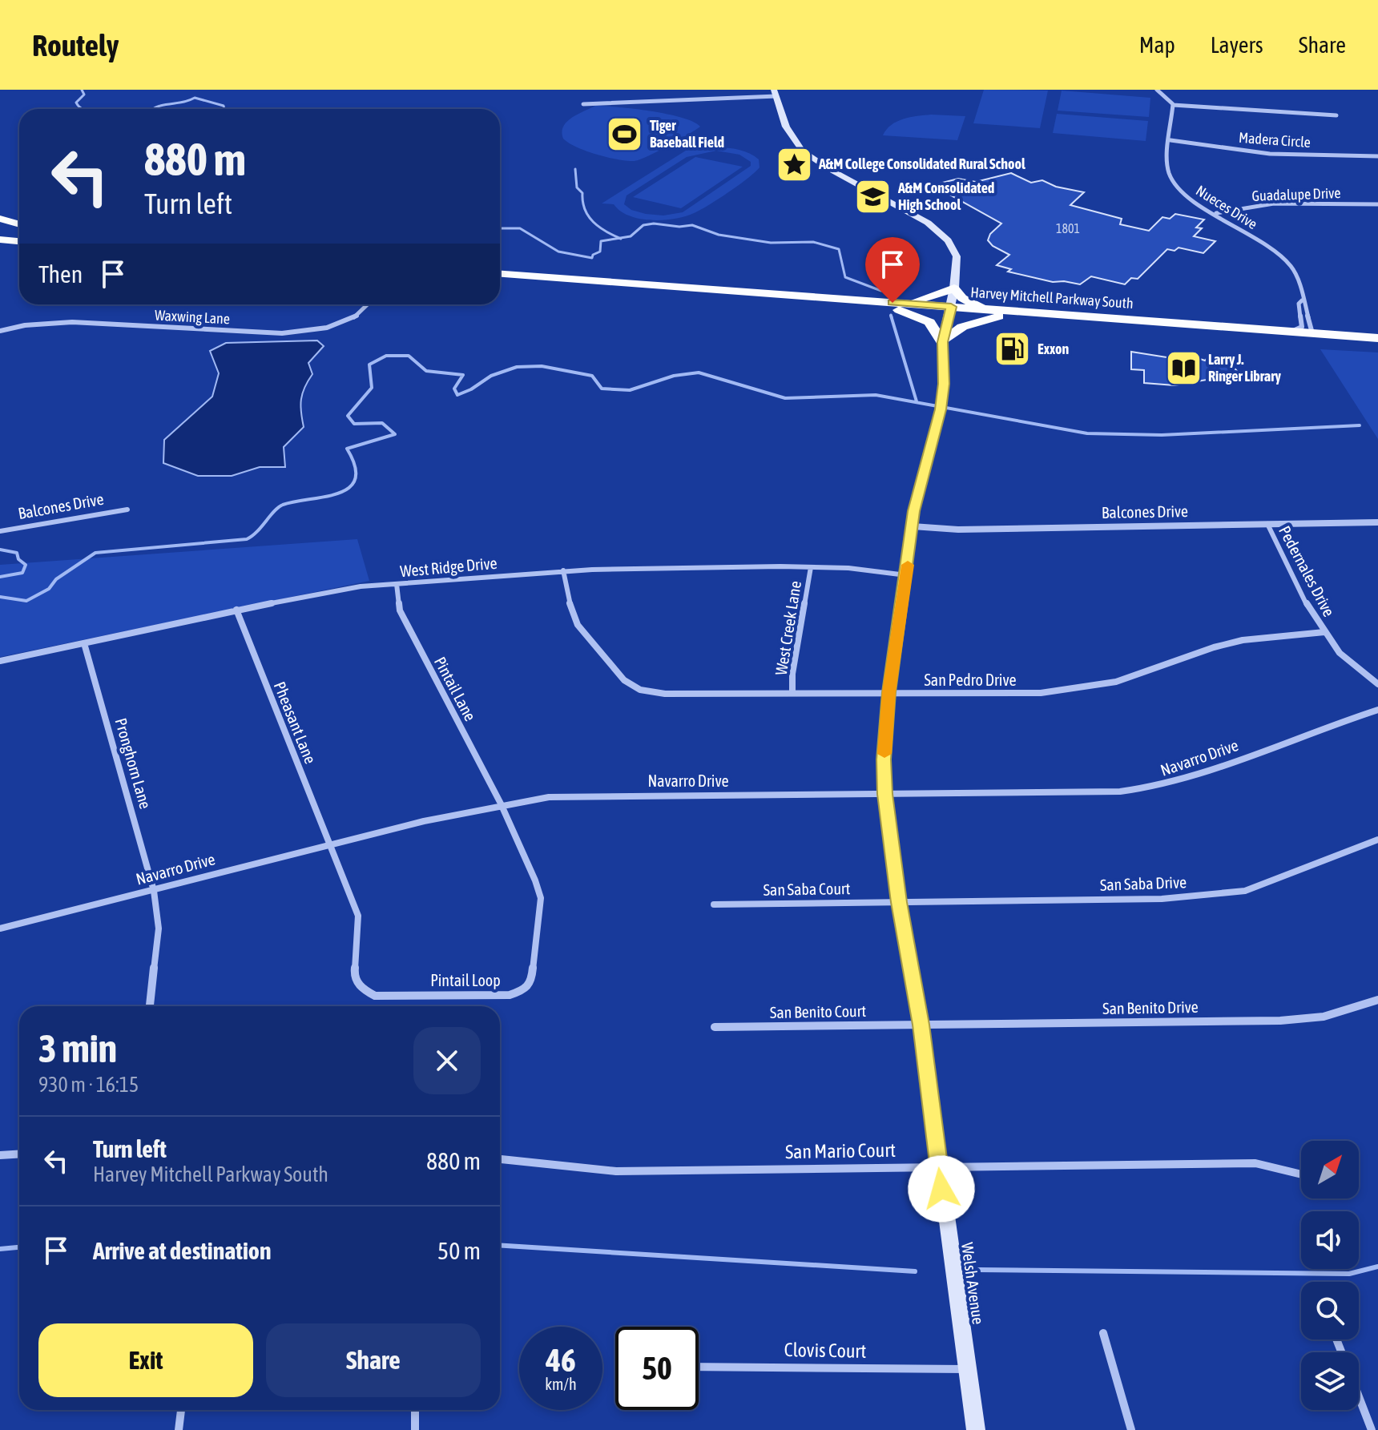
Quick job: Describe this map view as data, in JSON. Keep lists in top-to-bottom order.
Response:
{
  "streets": {
    "highway": ["Harvey Mitchell Parkway South"],
    "main road": ["Welsh Avenue"],
    "street": [
      "Madera Circle",
      "Guadalupe Drive",
      "Nueces Drive",
      "Waxwing Lane",
      "Balcones Drive",
      "West Ridge Drive",
      "Pedernales Drive",
      "West Creek Lane",
      "San Pedro Drive",
      "Pintail Lane",
      "Pheasant Lane",
      "Navarro Drive",
      "Pronghorn Lane",
      "San Saba Drive",
      "San Saba Court",
      "Pintail Loop",
      "San Benito Drive",
      "San Benito Court",
      "San Mario Court",
      "Clovis Court"
    ]
  },
  "crossings": [
    ["Madera Circle", "Nueces Drive"],
    ["Guadalupe Drive", "Nueces Drive"],
    ["Nueces Drive", "Harvey Mitchell Parkway South"],
    ["Harvey Mitchell Parkway South", "Welsh Avenue"],
    ["Balcones Drive", "Pedernales Drive"],
    ["Balcones Drive", "Welsh Avenue"],
    ["West Ridge Drive", "West Creek Lane"],
    ["West Ridge Drive", "San Pedro Drive"],
    ["West Ridge Drive", "Pintail Lane"],
    ["West Ridge Drive", "Pheasant Lane"],
    ["West Ridge Drive", "Pronghorn Lane"],
    ["West Ridge Drive", "Welsh Avenue"],
    ["Pedernales Drive", "San Pedro Drive"],
    ["West Creek Lane", "San Pedro Drive"],
    ["San Pedro Drive", "Welsh Avenue"],
    ["Pintail Lane", "Navarro Drive"],
    ["Pintail Lane", "Pintail Loop"],
    ["Pheasant Lane", "Navarro Drive"],
    ["Pheasant Lane", "Pintail Loop"],
    ["Navarro Drive", "Pronghorn Lane"],
    ["Navarro Drive", "Pintail Loop"],
    ["Navarro Drive", "Welsh Avenue"],
    ["San Saba Drive", "San Saba Court"],
    ["San Saba Drive", "Welsh Avenue"],
    ["San Saba Court", "Welsh Avenue"],
    ["San Benito Drive", "San Benito Court"],
    ["San Benito Drive", "Welsh Avenue"],
    ["San Benito Court", "Welsh Avenue"],
    ["San Mario Court", "Welsh Avenue"],
    ["Welsh Avenue", "Clovis Court"]
  ],
  "places": {
    "sports": ["Tiger Baseball Field"],
    "place": ["A&M College Consolidated Rural School"],
    "school or university": ["A&M Consolidated High School"],
    "fuel station": ["Exxon"],
    "library": ["Larry J. Ringer Library"]
  },
  "house_numbers": ["1801"],
  "north": "top right",
  "page": {
    "header": "Routely",
    "nav": ["Map", "Layers", "Share"],
    "turn": ["880 m", "Turn left"],
    "then": "Then",
    "heading": ["3 min", "930 m · 16:15"],
    "list": [
      {
        "name": "Turn left",
        "note": "Harvey Mitchell Parkway South",
        "value": "880 m"
      },
      {
        "name": "Arrive at destination",
        "value": "50 m"
      }
    ],
    "buttons": ["Exit", "Share"],
    "speed": "46 km/h",
    "limit": "50"
  }
}
